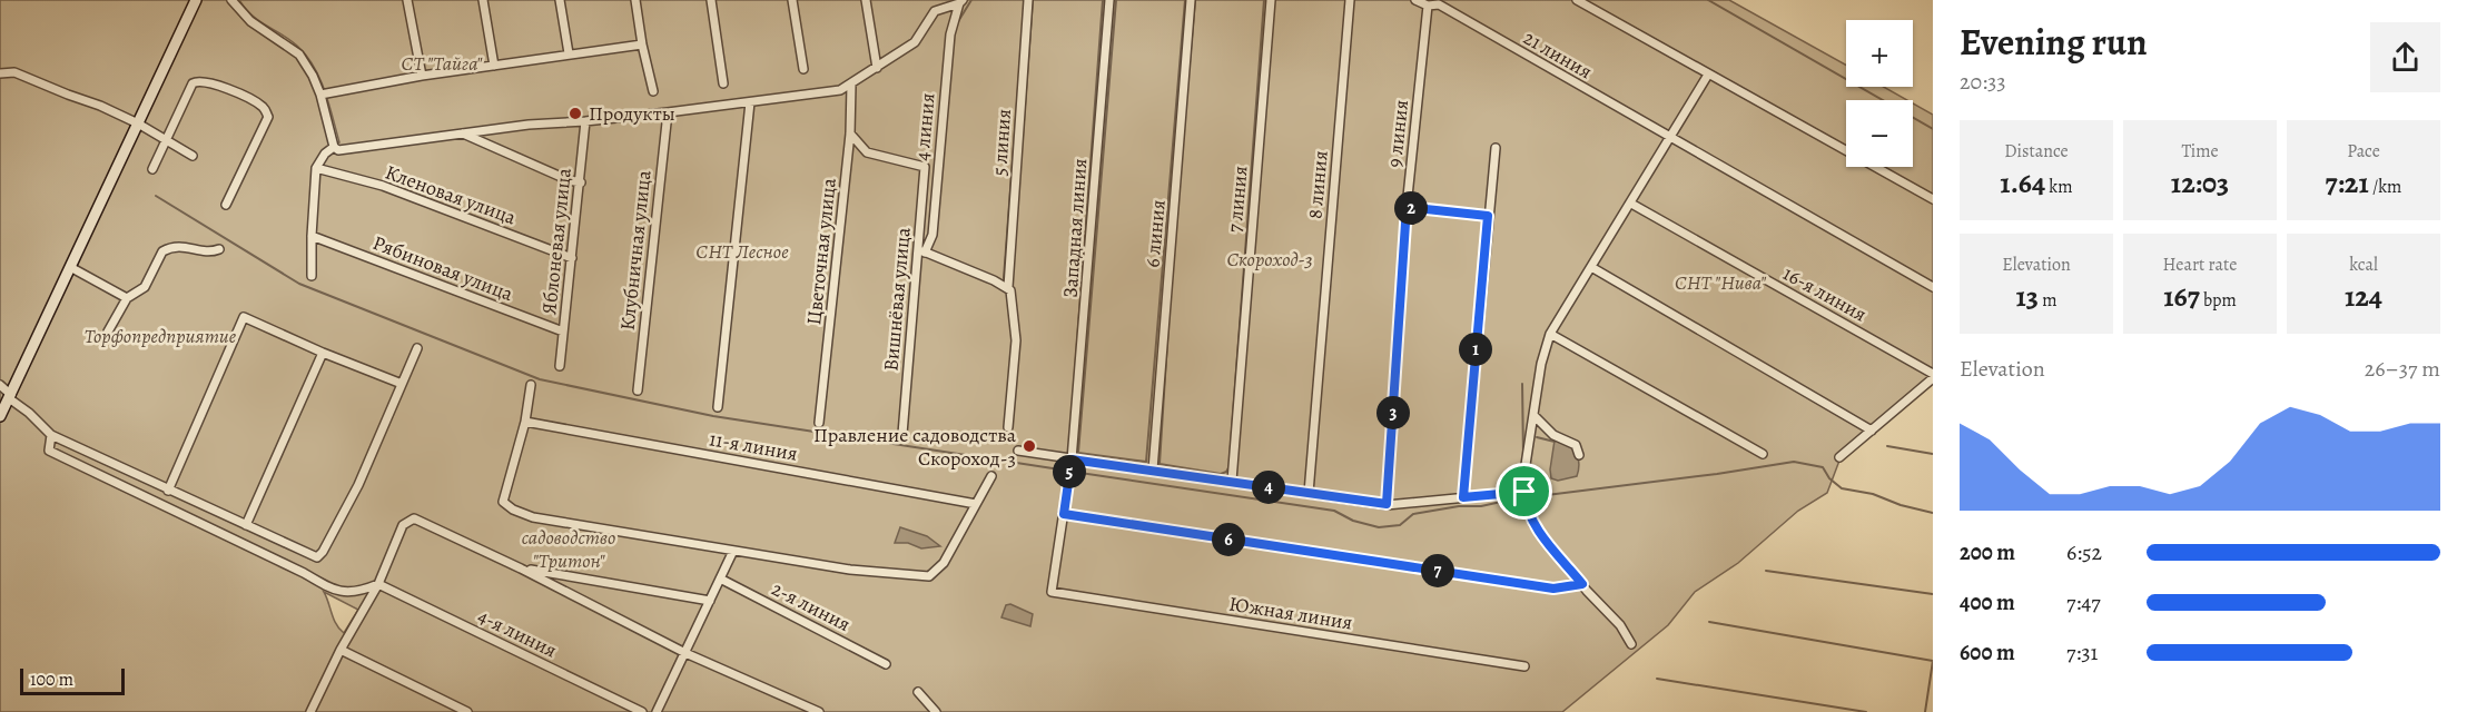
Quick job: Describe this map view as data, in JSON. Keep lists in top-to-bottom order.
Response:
{
  "streets": {
    "street": [
      "21 линия",
      "4 линия",
      "9 линия",
      "5 линия",
      "8 линия",
      "Кленовая улица",
      "7 линия",
      "Западная линия",
      "6 линия",
      "Яблоневая улица",
      "Клубничная улица",
      "Цветочная улица",
      "Рябиновая улица",
      "16-я линия",
      "Вишнёвая улица",
      "11-я линия",
      "2-я линия",
      "Южная линия",
      "4-я линия"
    ]
  },
  "crossings": [
    ["21 линия", "9 линия"],
    ["4 линия", "Вишнёвая улица"],
    ["Кленовая улица", "Яблоневая улица"],
    ["Западная линия", "Южная линия"],
    ["Яблоневая улица", "Рябиновая улица"],
    ["Цветочная улица", "Вишнёвая улица"]
  ],
  "parks": [
    "СТ \"Тайга\"",
    "СНТ Лесное",
    "Скороход-3",
    "СНТ \"Нива\"",
    "Торфопредприятие",
    "садоводство \"Тритон\""
  ],
  "places": ["Продукты", "Правление садоводства Скороход-3"],
  "scale_bar": "100 m",
  "page": {
    "heading": ["Evening run", "20:33"],
    "map_buttons": ["+", "−"],
    "stats": [
      ["Distance", "1.64 km"],
      ["Time", "12:03"],
      ["Pace", "7:21 /km"],
      ["Elevation", "13 m"],
      ["Heart rate", "167 bpm"],
      ["kcal", "124"]
    ],
    "pins": [
      "2",
      "1",
      "3",
      "5",
      "4",
      "6",
      "7"
    ],
    "chart": ["Elevation", "26–37 m"],
    "list": [
      {
        "name": "200 m",
        "note": "6:52"
      },
      {
        "name": "400 m",
        "note": "7:47"
      },
      {
        "name": "600 m",
        "note": "7:31"
      }
    ],
    "scale": "100 m"
  }
}
